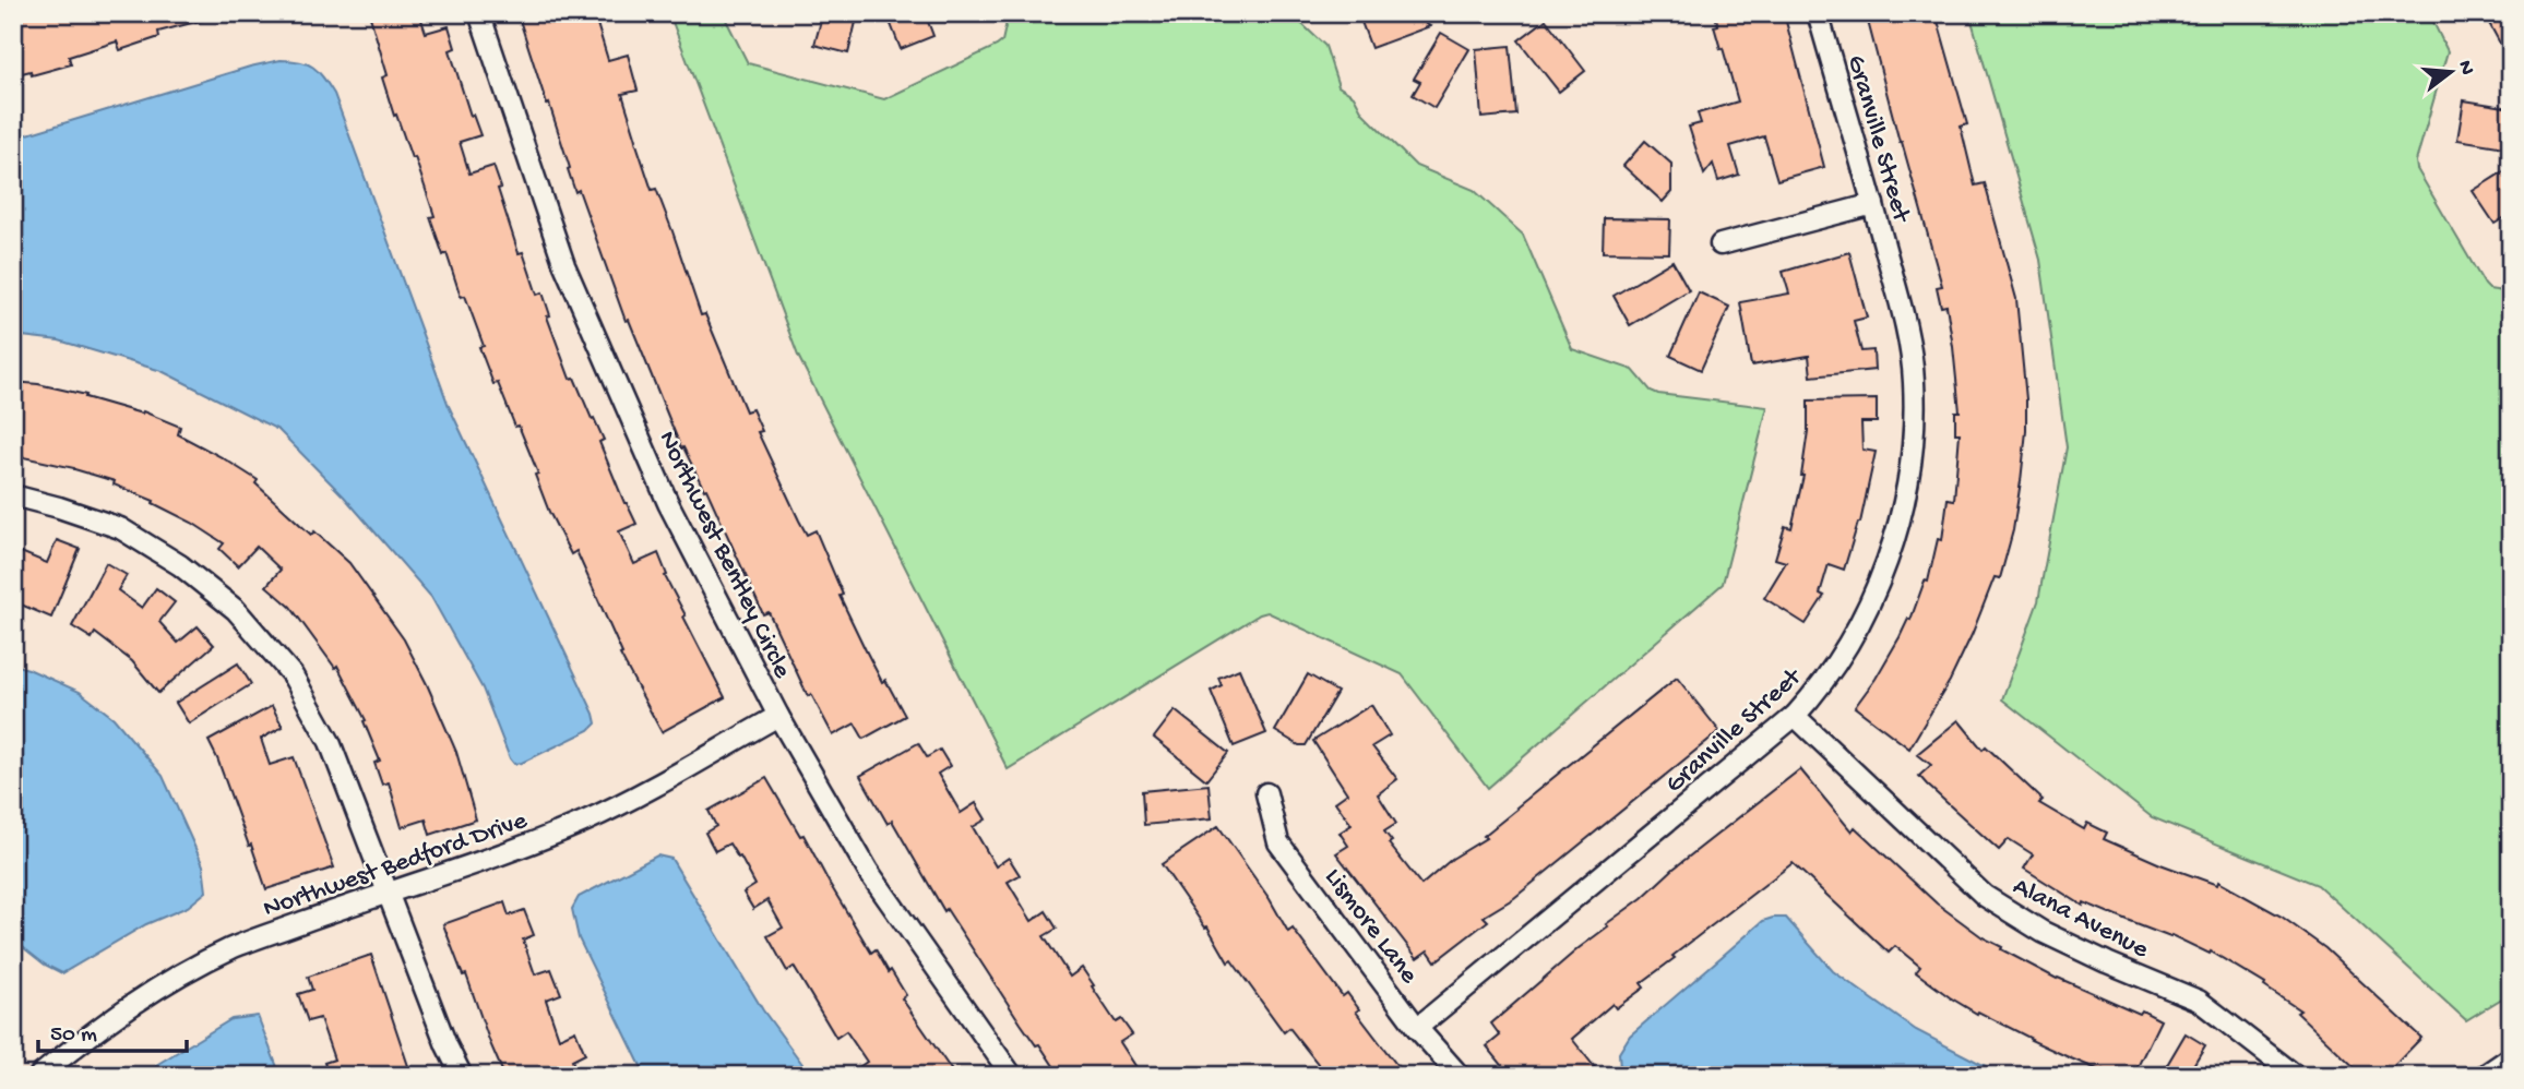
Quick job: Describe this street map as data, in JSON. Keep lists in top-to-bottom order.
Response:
{
  "streets": {
    "street": [
      "Granville Street",
      "Northwest Bentley Circle",
      "Northwest Bedford Drive",
      "Alana Avenue",
      "Lismore Lane"
    ]
  },
  "crossings": [
    ["Granville Street", "Alana Avenue"],
    ["Granville Street", "Lismore Lane"],
    ["Northwest Bentley Circle", "Northwest Bedford Drive"]
  ],
  "scale_bar": "50 m",
  "north": "right"
}
